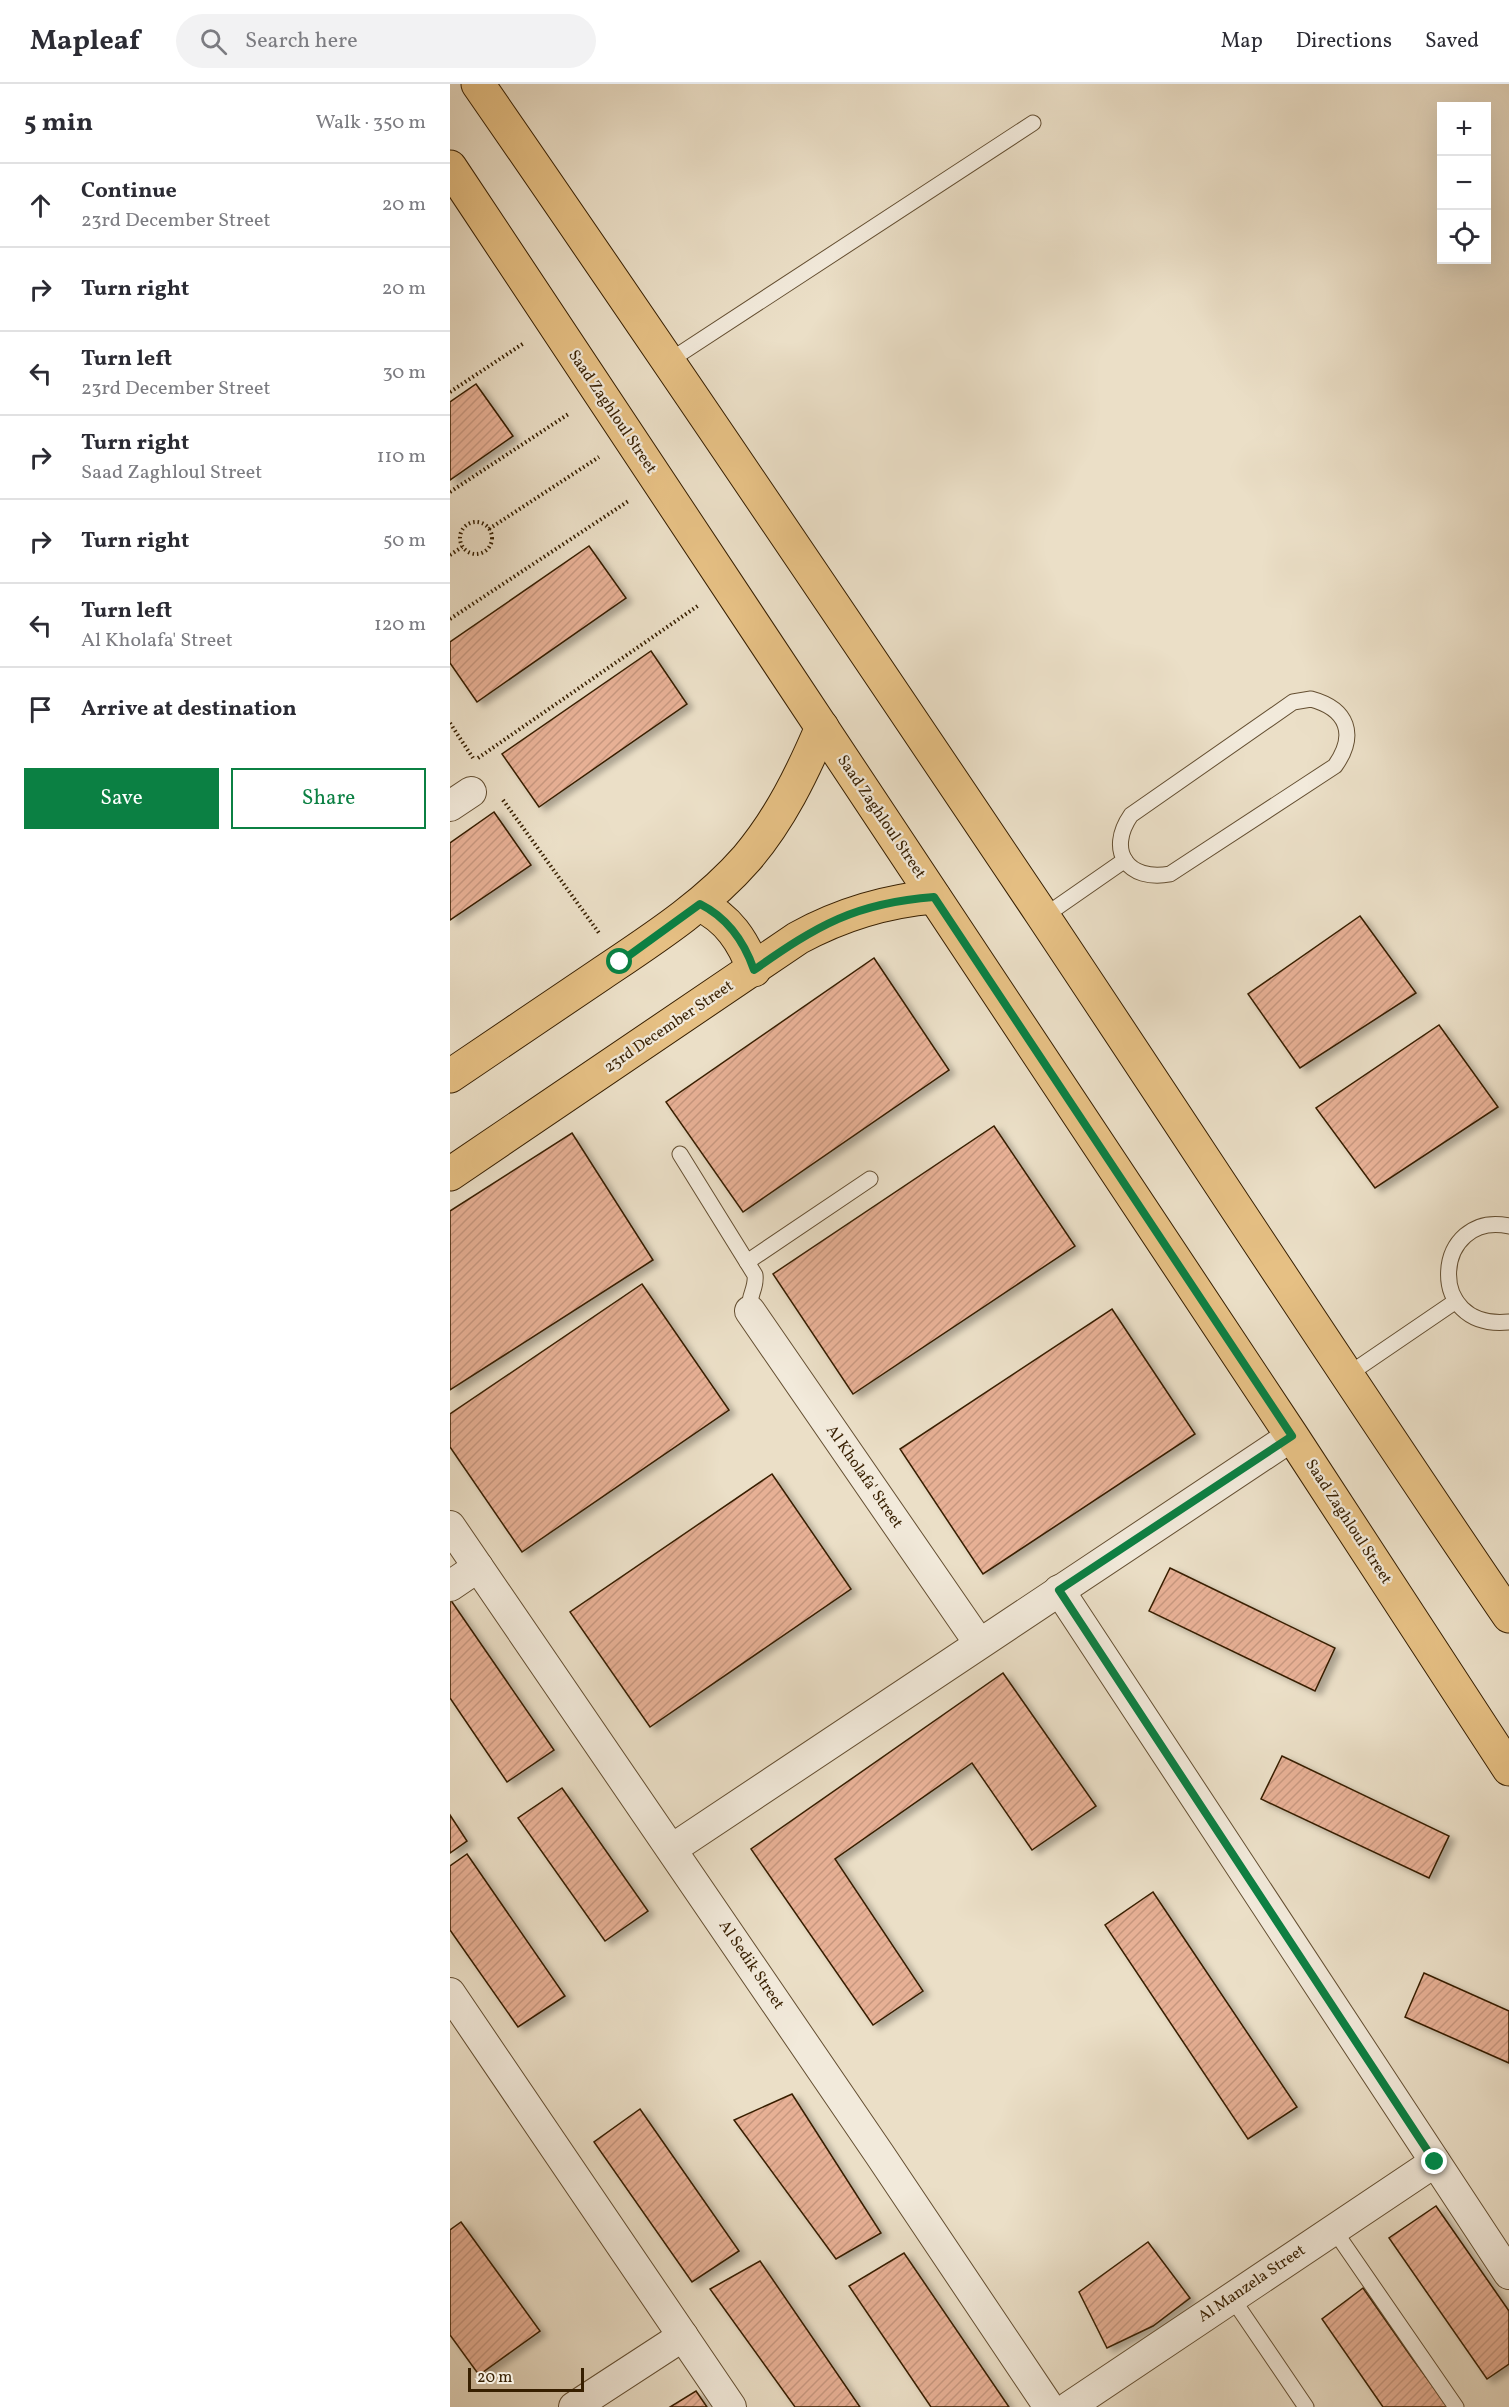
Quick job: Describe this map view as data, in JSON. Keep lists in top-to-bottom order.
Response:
{
  "streets": {
    "main road": ["Saad Zaghloul Street", "23rd December Street"],
    "street": ["Al Kholafa' Street", "Al Sedik Street", "Al Manzela Street"]
  },
  "crossings": [
    ["Saad Zaghloul Street", "23rd December Street"]
  ],
  "scale_bar": "20 m",
  "page": {
    "header": "Mapleaf",
    "search": "Search here",
    "nav": ["Map", "Directions", "Saved"],
    "heading": ["5 min", "Walk · 350 m"],
    "map_buttons": ["+", "−"],
    "list": [
      ["Continue", "23rd December Street", "20 m"],
      ["Turn right", "20 m"],
      ["Turn left", "23rd December Street", "30 m"],
      ["Turn right", "Saad Zaghloul Street", "110 m"],
      ["Turn right", "50 m"],
      ["Turn left", "Al Kholafa' Street", "120 m"],
      "Arrive at destination"
    ],
    "buttons": ["Save", "Share"],
    "scale": "20 m"
  }
}
